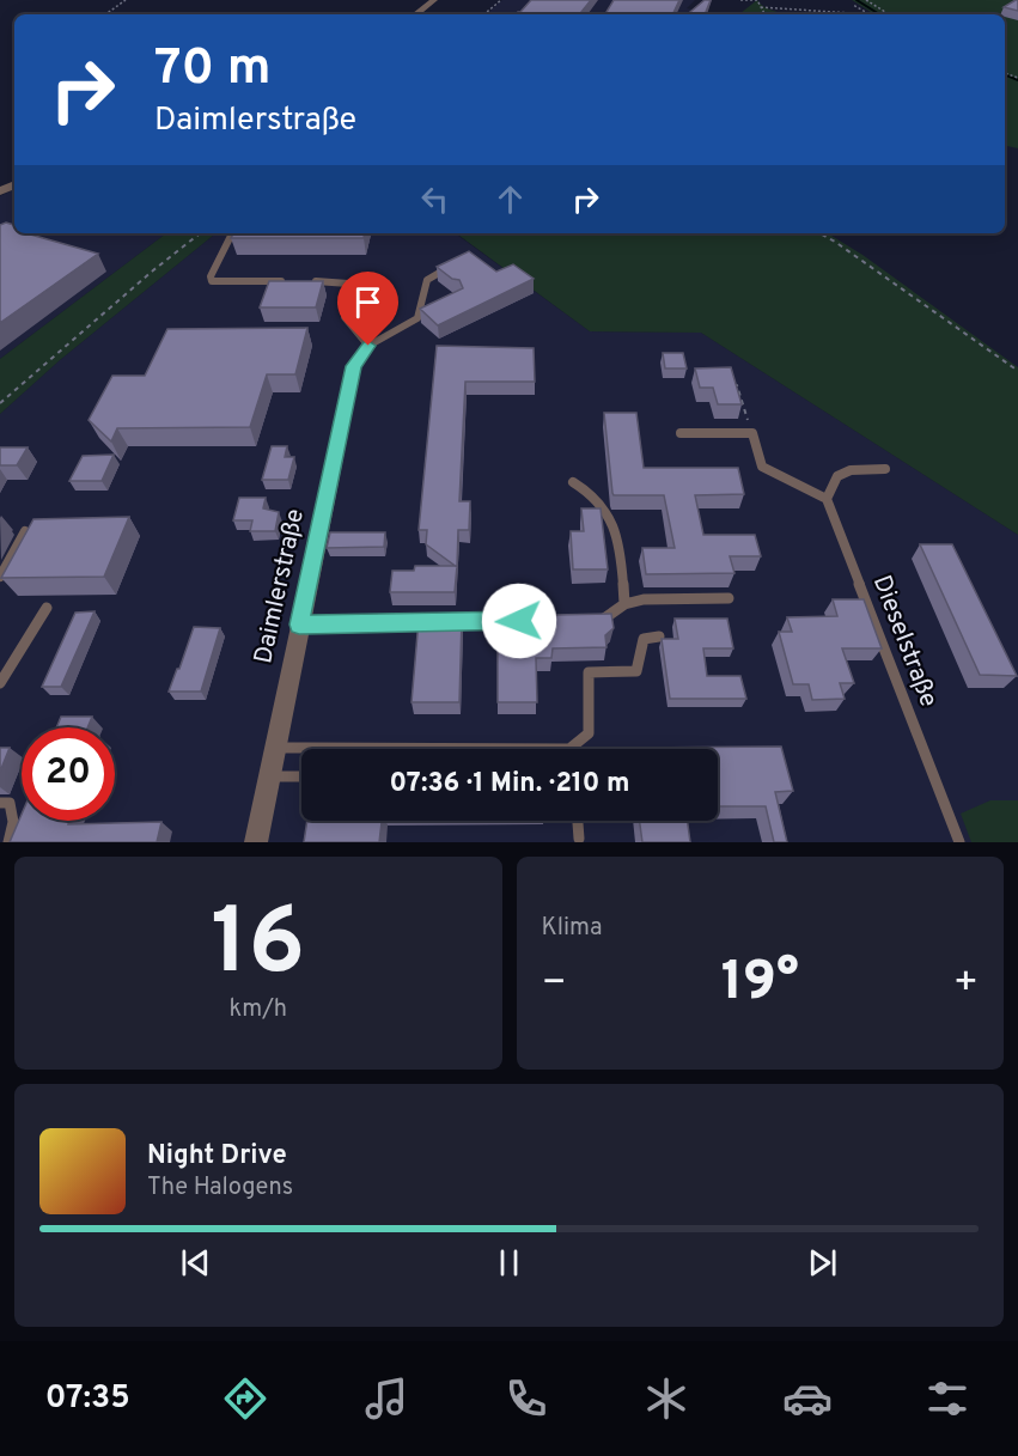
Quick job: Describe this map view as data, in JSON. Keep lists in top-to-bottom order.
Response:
{
  "streets": {
    "street": ["Daimlerstraße"],
    "lane": ["Dieselstraße"]
  },
  "page": {
    "turn": ["70 m", "Daimlerstraße"],
    "limit": "20",
    "trip": "07:36 · 1 Min. · 210 m",
    "tile": [
      ["16", "km/h"],
      "Klima"
    ],
    "heat": ["−", "19°", "+"],
    "song": ["Night Drive", "The Halogens"],
    "tabs": "07:35"
  }
}
